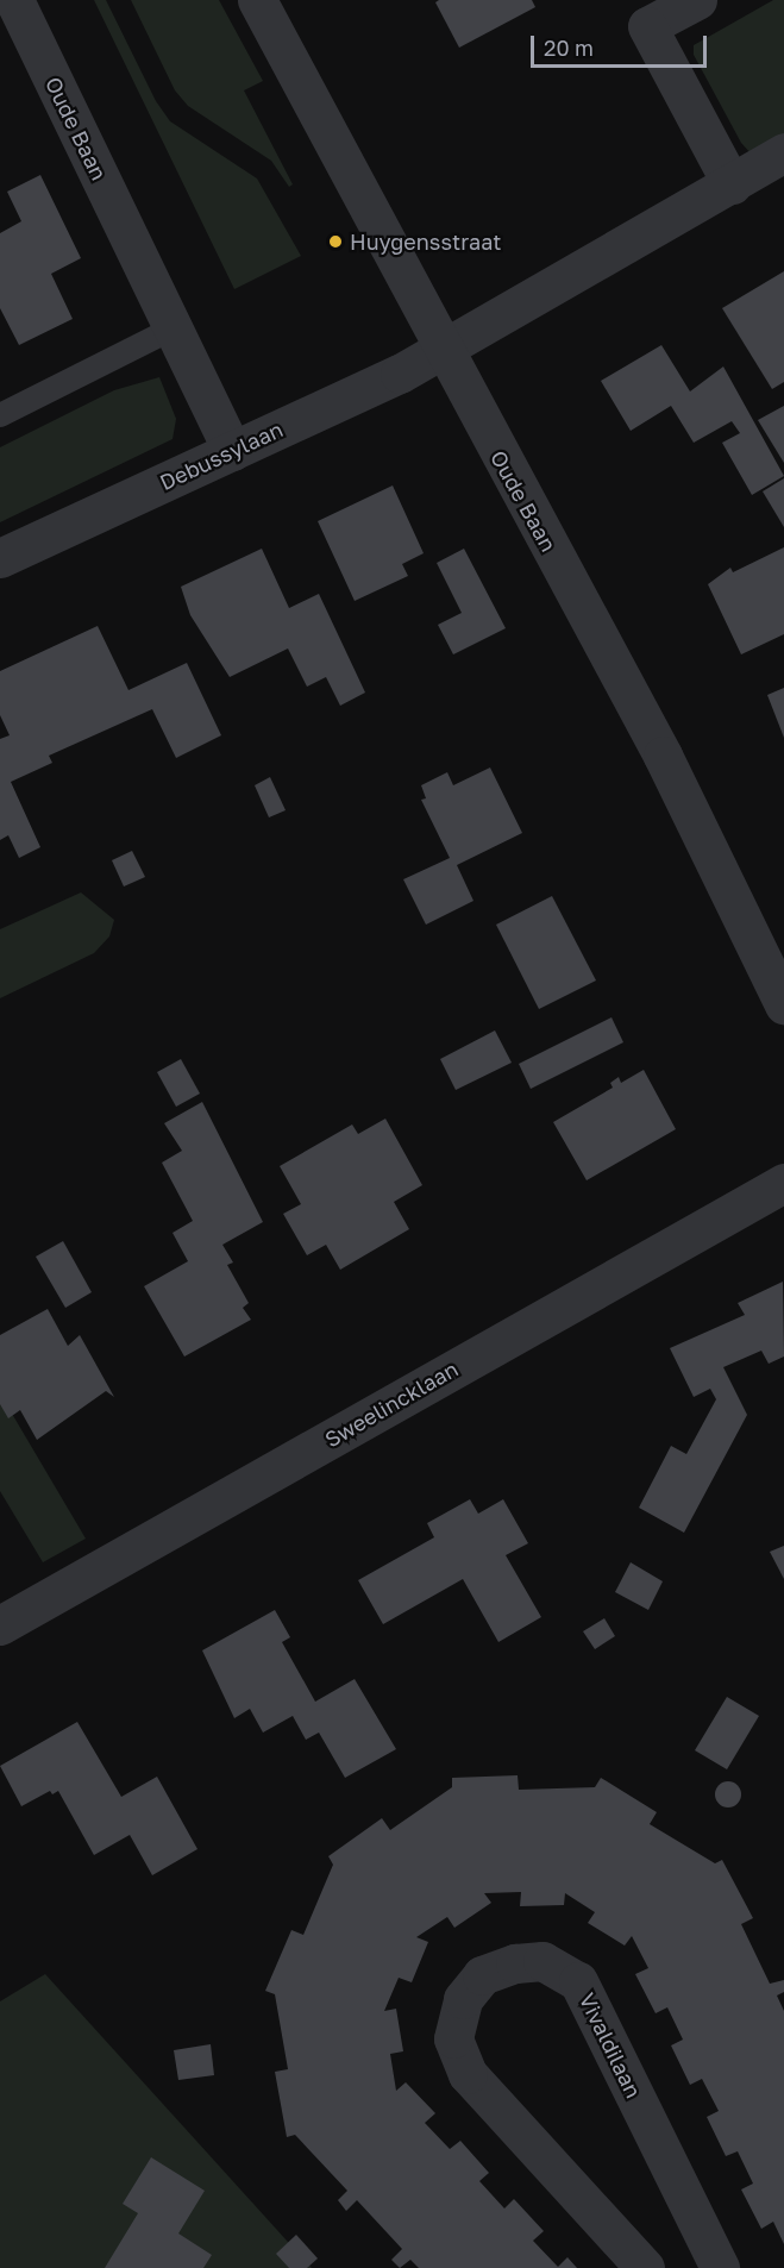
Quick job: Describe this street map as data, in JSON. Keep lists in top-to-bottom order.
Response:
{
  "streets": {
    "street": [
      "Oude Baan",
      "Debussylaan",
      "Sweelincklaan",
      "Vivaldilaan"
    ]
  },
  "crossings": [
    ["Oude Baan", "Debussylaan"]
  ],
  "places": ["Huygensstraat"],
  "scale_bar": "20 m"
}
